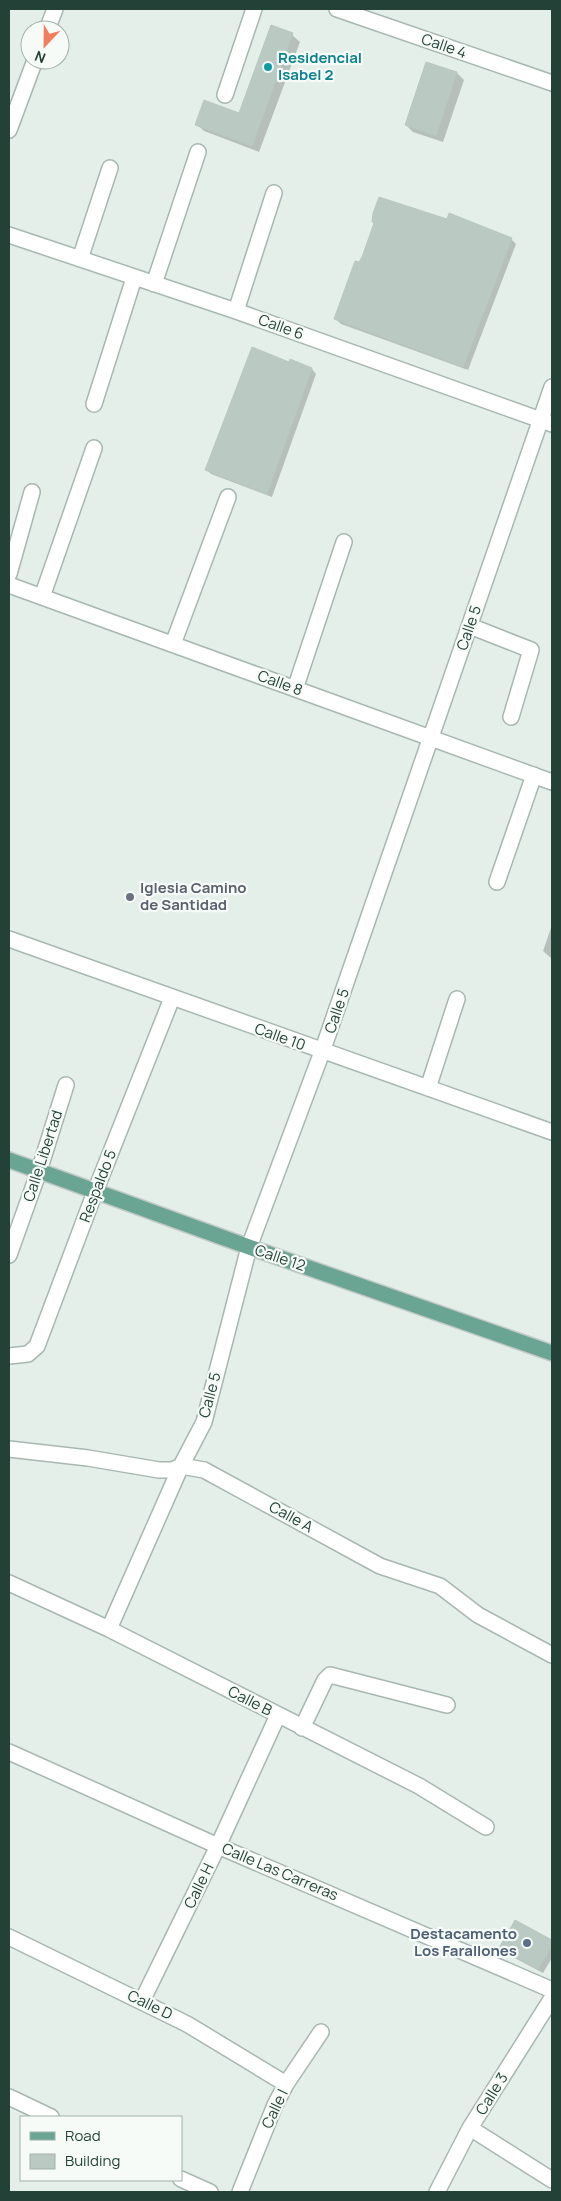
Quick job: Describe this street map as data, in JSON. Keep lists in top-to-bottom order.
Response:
{
  "streets": {
    "main road": ["Calle 12"],
    "street": [
      "Calle 4",
      "Calle 6",
      "Calle 5",
      "Calle 8",
      "Calle 10",
      "Calle Libertad",
      "Respaldo 5",
      "Calle A",
      "Calle B",
      "Calle Las Carreras",
      "Calle H",
      "Calle D",
      "Calle 3",
      "Calle I"
    ]
  },
  "crossings": [
    ["Calle 6", "Calle 5"],
    ["Calle 5", "Calle 8"],
    ["Calle 5", "Calle 10"],
    ["Calle 5", "Calle 12"],
    ["Calle 5", "Calle A"],
    ["Calle 5", "Calle B"],
    ["Calle 10", "Respaldo 5"],
    ["Calle Libertad", "Calle 12"],
    ["Respaldo 5", "Calle 12"],
    ["Calle B", "Calle H"],
    ["Calle Las Carreras", "Calle H"],
    ["Calle H", "Calle D"],
    ["Calle D", "Calle I"]
  ],
  "places": ["Residencial Isabel 2", "Iglesia Camino de Santidad", "Destacamento Los Farallones"],
  "legend": ["Road", "Building"],
  "north": "bottom"
}
